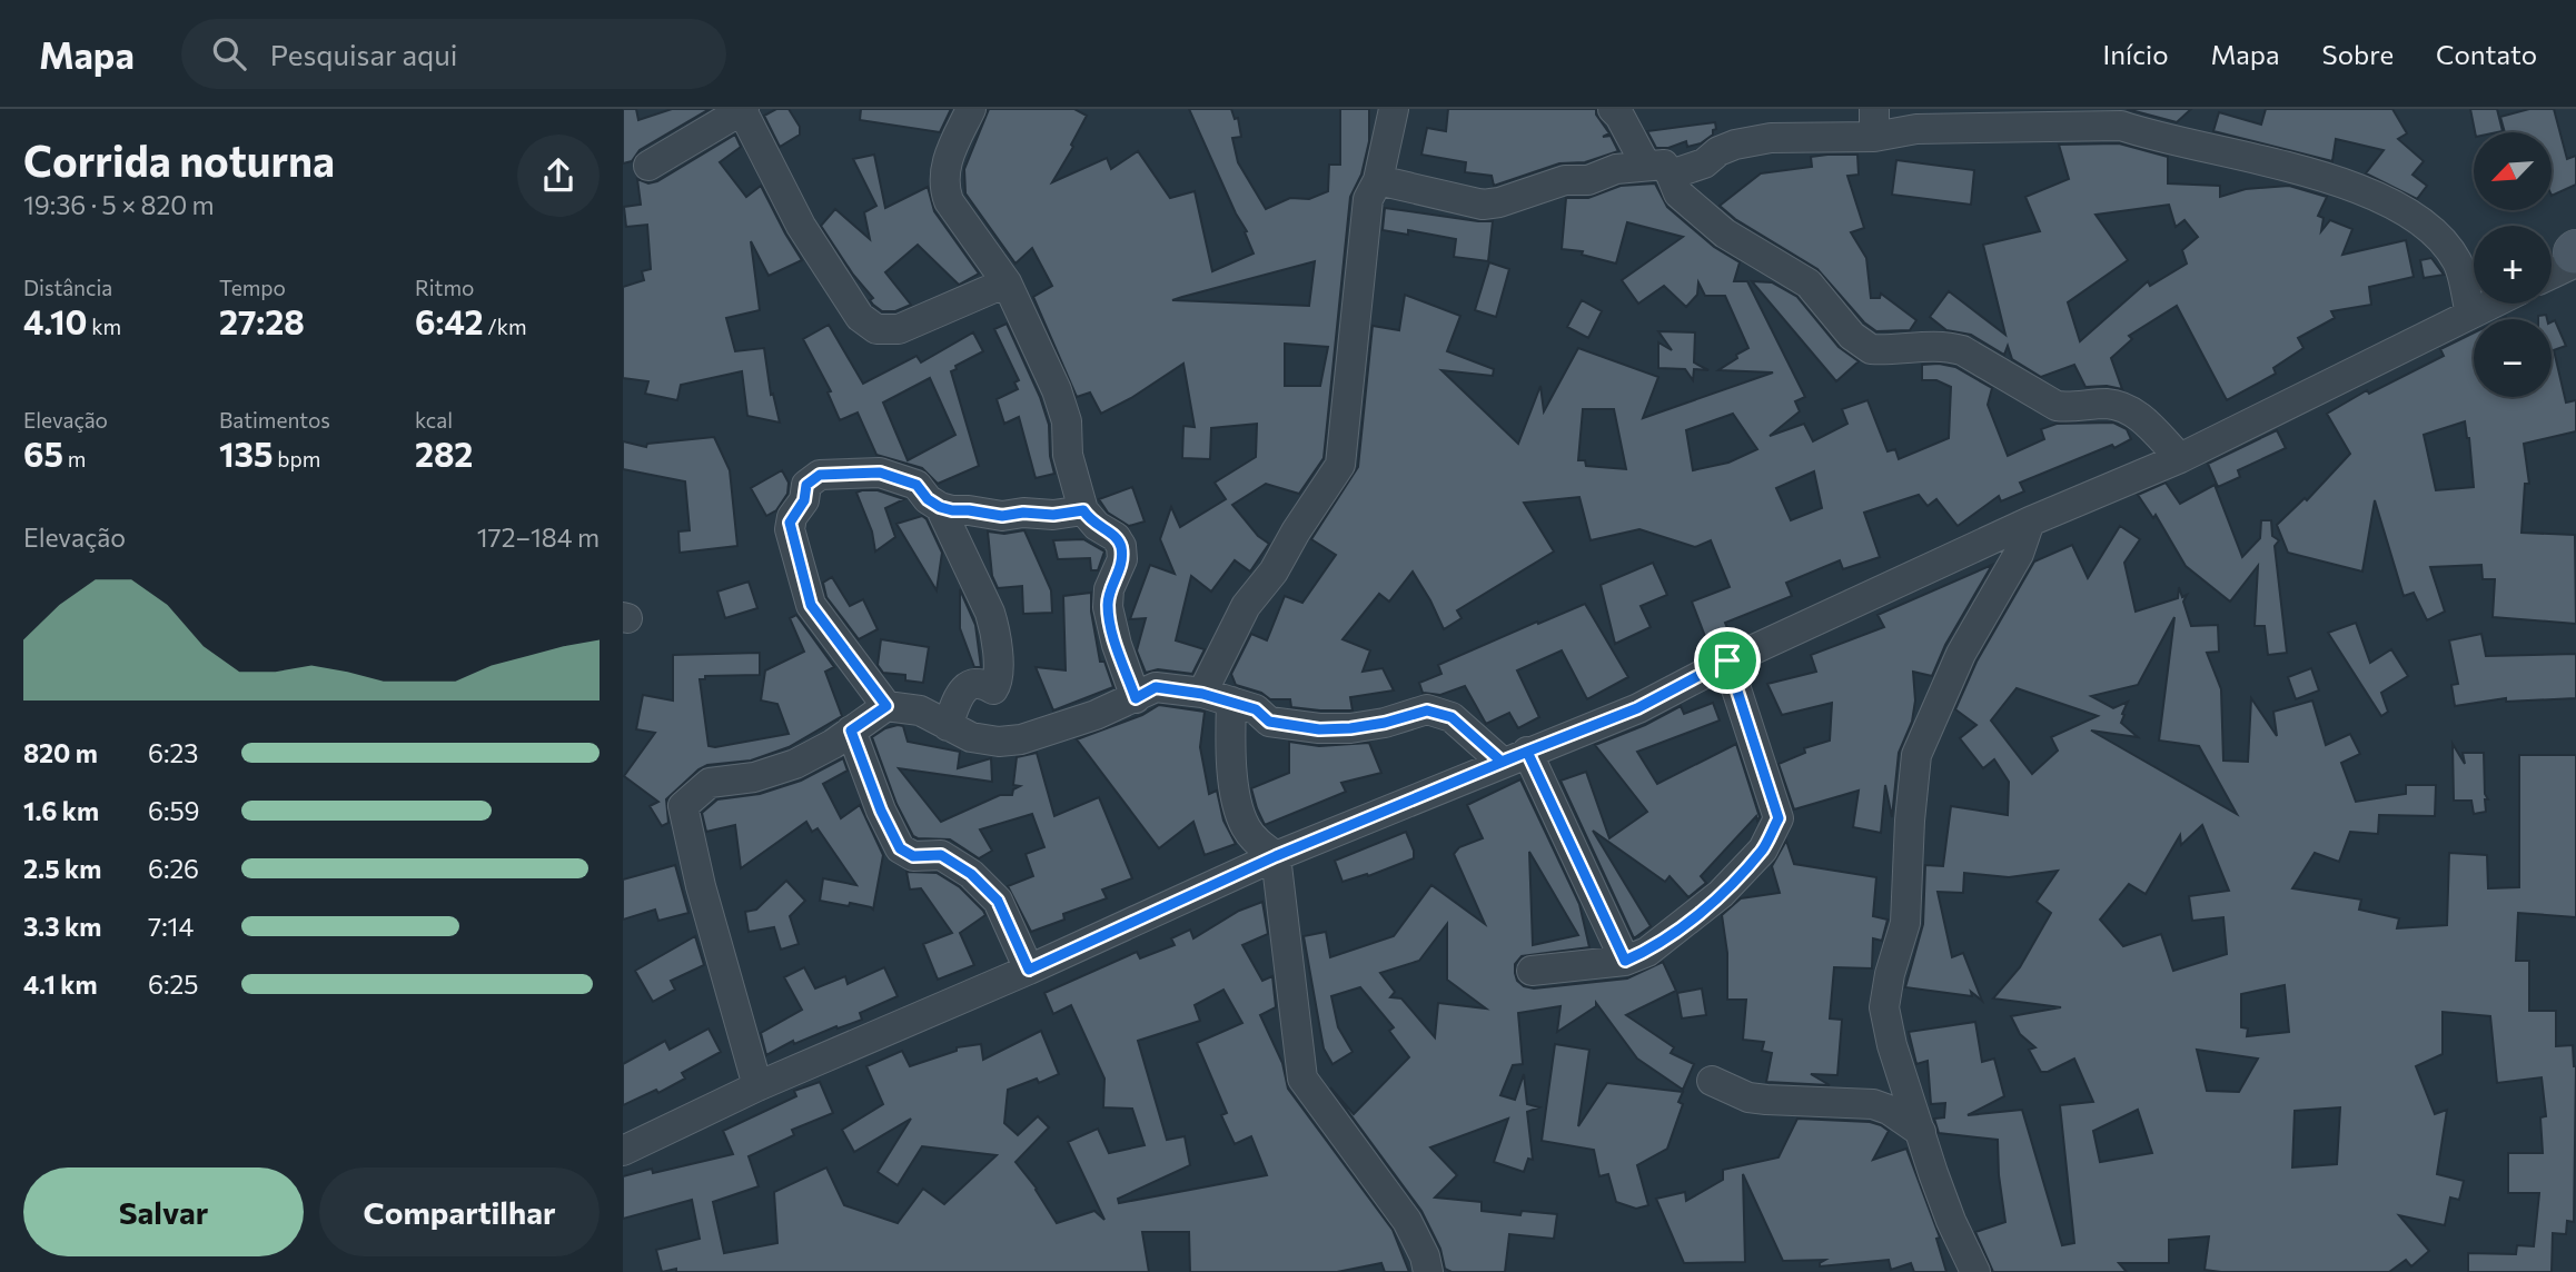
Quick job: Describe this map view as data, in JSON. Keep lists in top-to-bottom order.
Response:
{
  "north": "bottom left",
  "page": {
    "header": "Mapa",
    "search": "Pesquisar aqui",
    "nav": [
      "Início",
      "Mapa",
      "Sobre",
      "Contato"
    ],
    "heading": ["Corrida noturna", "19:36 · 5 × 820 m"],
    "map_buttons": ["+", "−"],
    "stats": [
      ["Distância", "4.10 km"],
      ["Tempo", "27:28"],
      ["Ritmo", "6:42 /km"],
      ["Elevação", "65 m"],
      ["Batimentos", "135 bpm"],
      ["kcal", "282"]
    ],
    "chart": ["Elevação", "172–184 m"],
    "list": [
      {
        "name": "820 m",
        "note": "6:23"
      },
      {
        "name": "1.6 km",
        "note": "6:59"
      },
      {
        "name": "2.5 km",
        "note": "6:26"
      },
      {
        "name": "3.3 km",
        "note": "7:14"
      },
      {
        "name": "4.1 km",
        "note": "6:25"
      }
    ],
    "buttons": ["Salvar", "Compartilhar"]
  }
}
